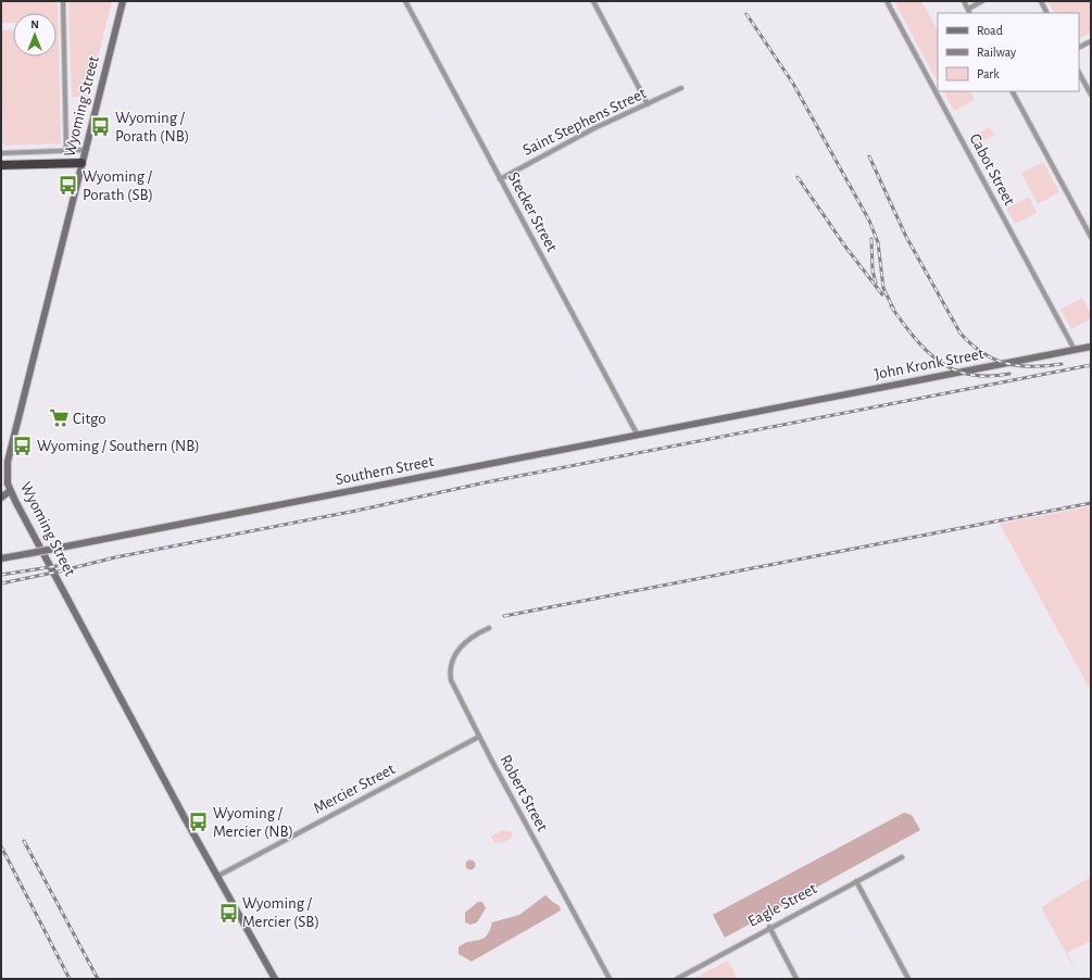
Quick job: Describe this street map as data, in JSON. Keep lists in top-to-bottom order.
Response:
{
  "streets": {
    "street": [
      "Wyoming Street",
      "Saint Stephens Street",
      "Cabot Street",
      "Stecker Street",
      "John Kronk Street",
      "Southern Street",
      "Mercier Street",
      "Robert Street",
      "Eagle Street"
    ]
  },
  "crossings": [
    ["Wyoming Street", "Mercier Street"],
    ["Saint Stephens Street", "Stecker Street"],
    ["Cabot Street", "John Kronk Street"],
    ["Stecker Street", "Southern Street"],
    ["John Kronk Street", "Southern Street"],
    ["Mercier Street", "Robert Street"]
  ],
  "places": {
    "bus stop": [
      "Wyoming / Porath (NB)",
      "Wyoming / Porath (SB)",
      "Wyoming / Southern (NB)",
      "Wyoming / Mercier (NB)",
      "Wyoming / Mercier (SB)"
    ],
    "supermarket": ["Citgo"]
  },
  "legend": ["Road", "Railway", "Park"],
  "north": "top"
}
